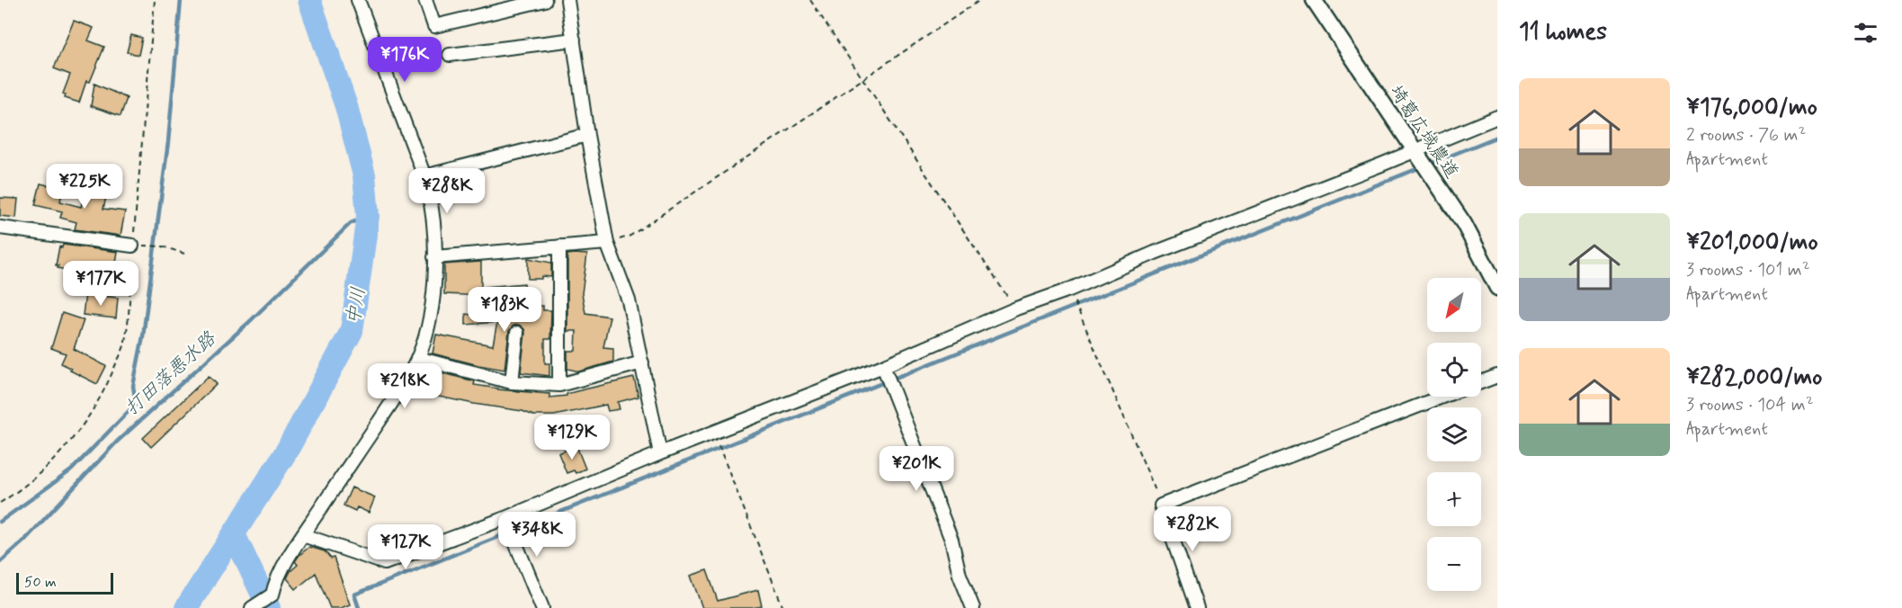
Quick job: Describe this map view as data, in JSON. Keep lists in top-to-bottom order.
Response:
{
  "streets": {
    "street": ["埼葛広域農道"]
  },
  "water": ["中川", "打田落悪水路"],
  "scale_bar": "50 m",
  "north": "bottom left",
  "page": {
    "heading": "11 homes",
    "price": [
      "¥176K",
      "¥225K",
      "¥288K",
      "¥177K",
      "¥183K",
      "¥218K",
      "¥129K",
      "¥201K",
      "¥282K",
      "¥348K",
      "¥127K"
    ],
    "list": [
      {
        "name": "¥176,000/mo",
        "note": "2 rooms · 76 m² · Apartment"
      },
      {
        "name": "¥201,000/mo",
        "note": "3 rooms · 101 m² · Apartment"
      },
      {
        "name": "¥282,000/mo",
        "note": "3 rooms · 104 m² · Apartment"
      }
    ],
    "map_buttons": ["+", "−"],
    "scale": "50 m"
  }
}
